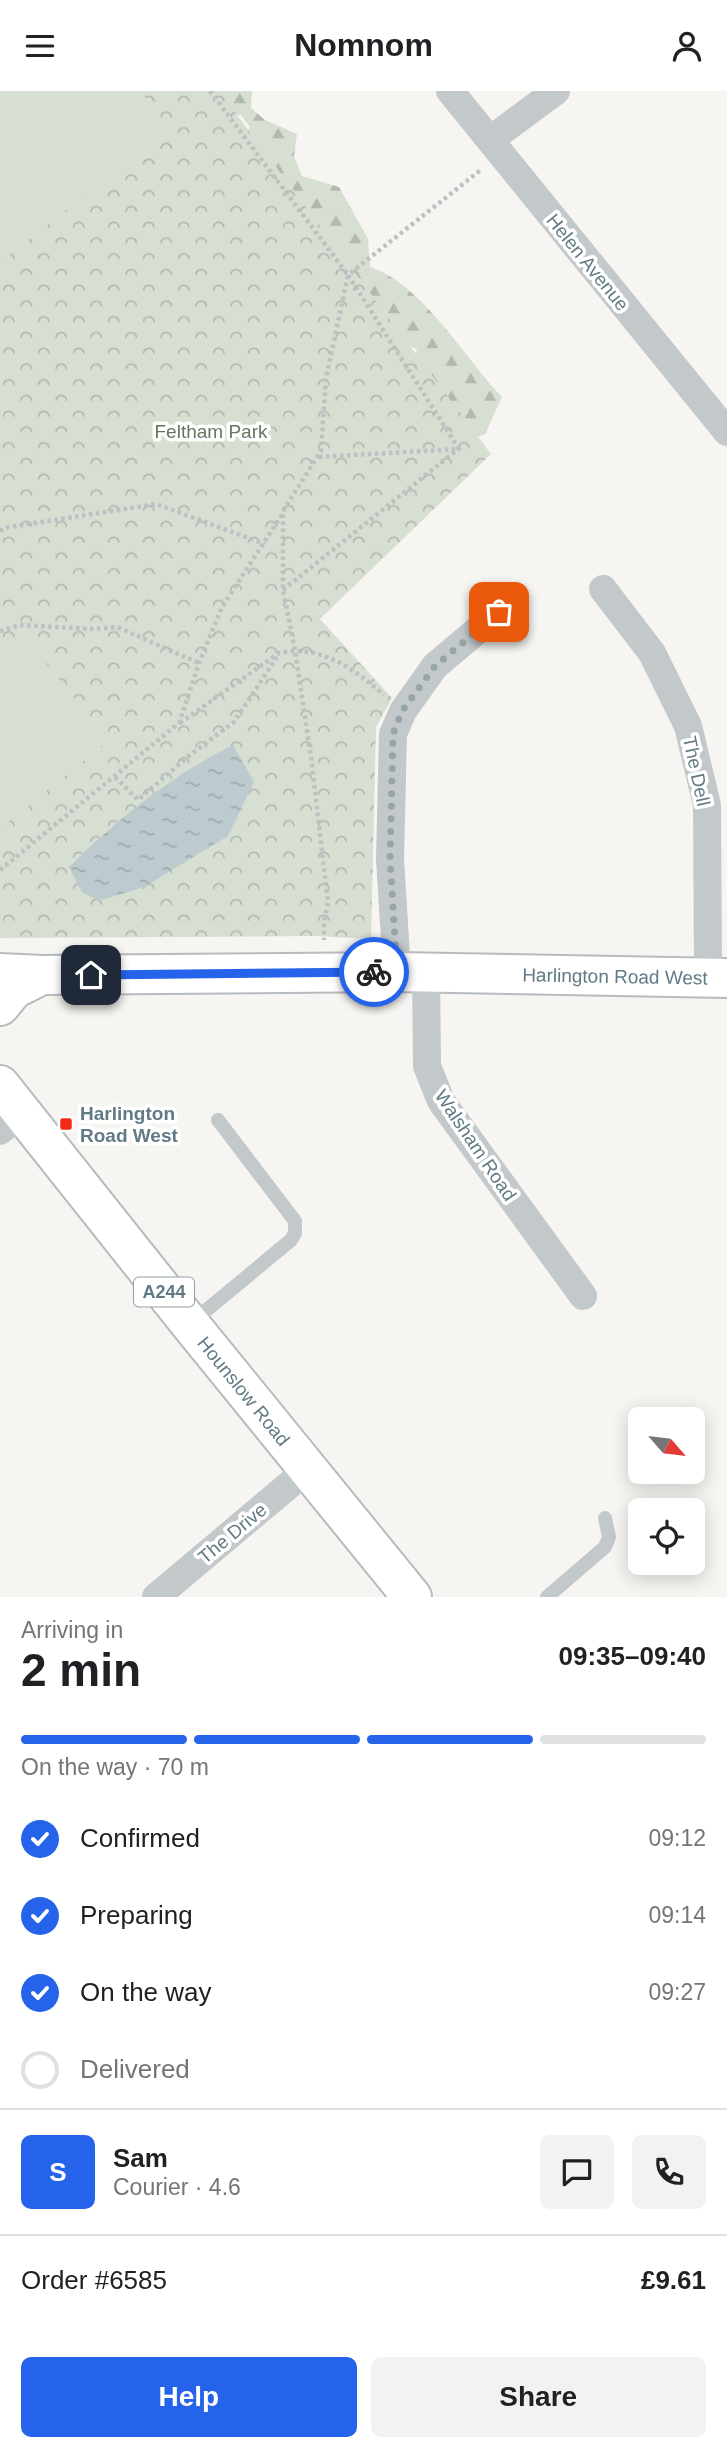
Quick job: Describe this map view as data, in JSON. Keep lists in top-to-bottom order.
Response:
{
  "streets": {
    "main road": ["Harlington Road West", "A244", "Hounslow Road"],
    "street": [
      "Helen Avenue",
      "The Dell",
      "Walsham Road",
      "The Drive"
    ]
  },
  "crossings": [
    ["The Dell", "Harlington Road West"],
    ["Harlington Road West", "Walsham Road"],
    ["Hounslow Road", "The Drive"]
  ],
  "parks": ["Feltham Park"],
  "places": {
    "transit": ["Harlington Road West"]
  },
  "north": "bottom right",
  "page": {
    "header": "Nomnom",
    "heading": ["2 min", "Arriving in", "09:35–09:40"],
    "panel": [
      "Sam",
      "Courier · 4.6",
      "Order #6585",
      "£9.61"
    ],
    "bar": "On the way · 70 m",
    "list": [
      ["Confirmed", "09:12"],
      ["Preparing", "09:14"],
      ["On the way", "09:27"],
      "Delivered"
    ],
    "round": "S",
    "buttons": ["Help", "Share"]
  }
}
